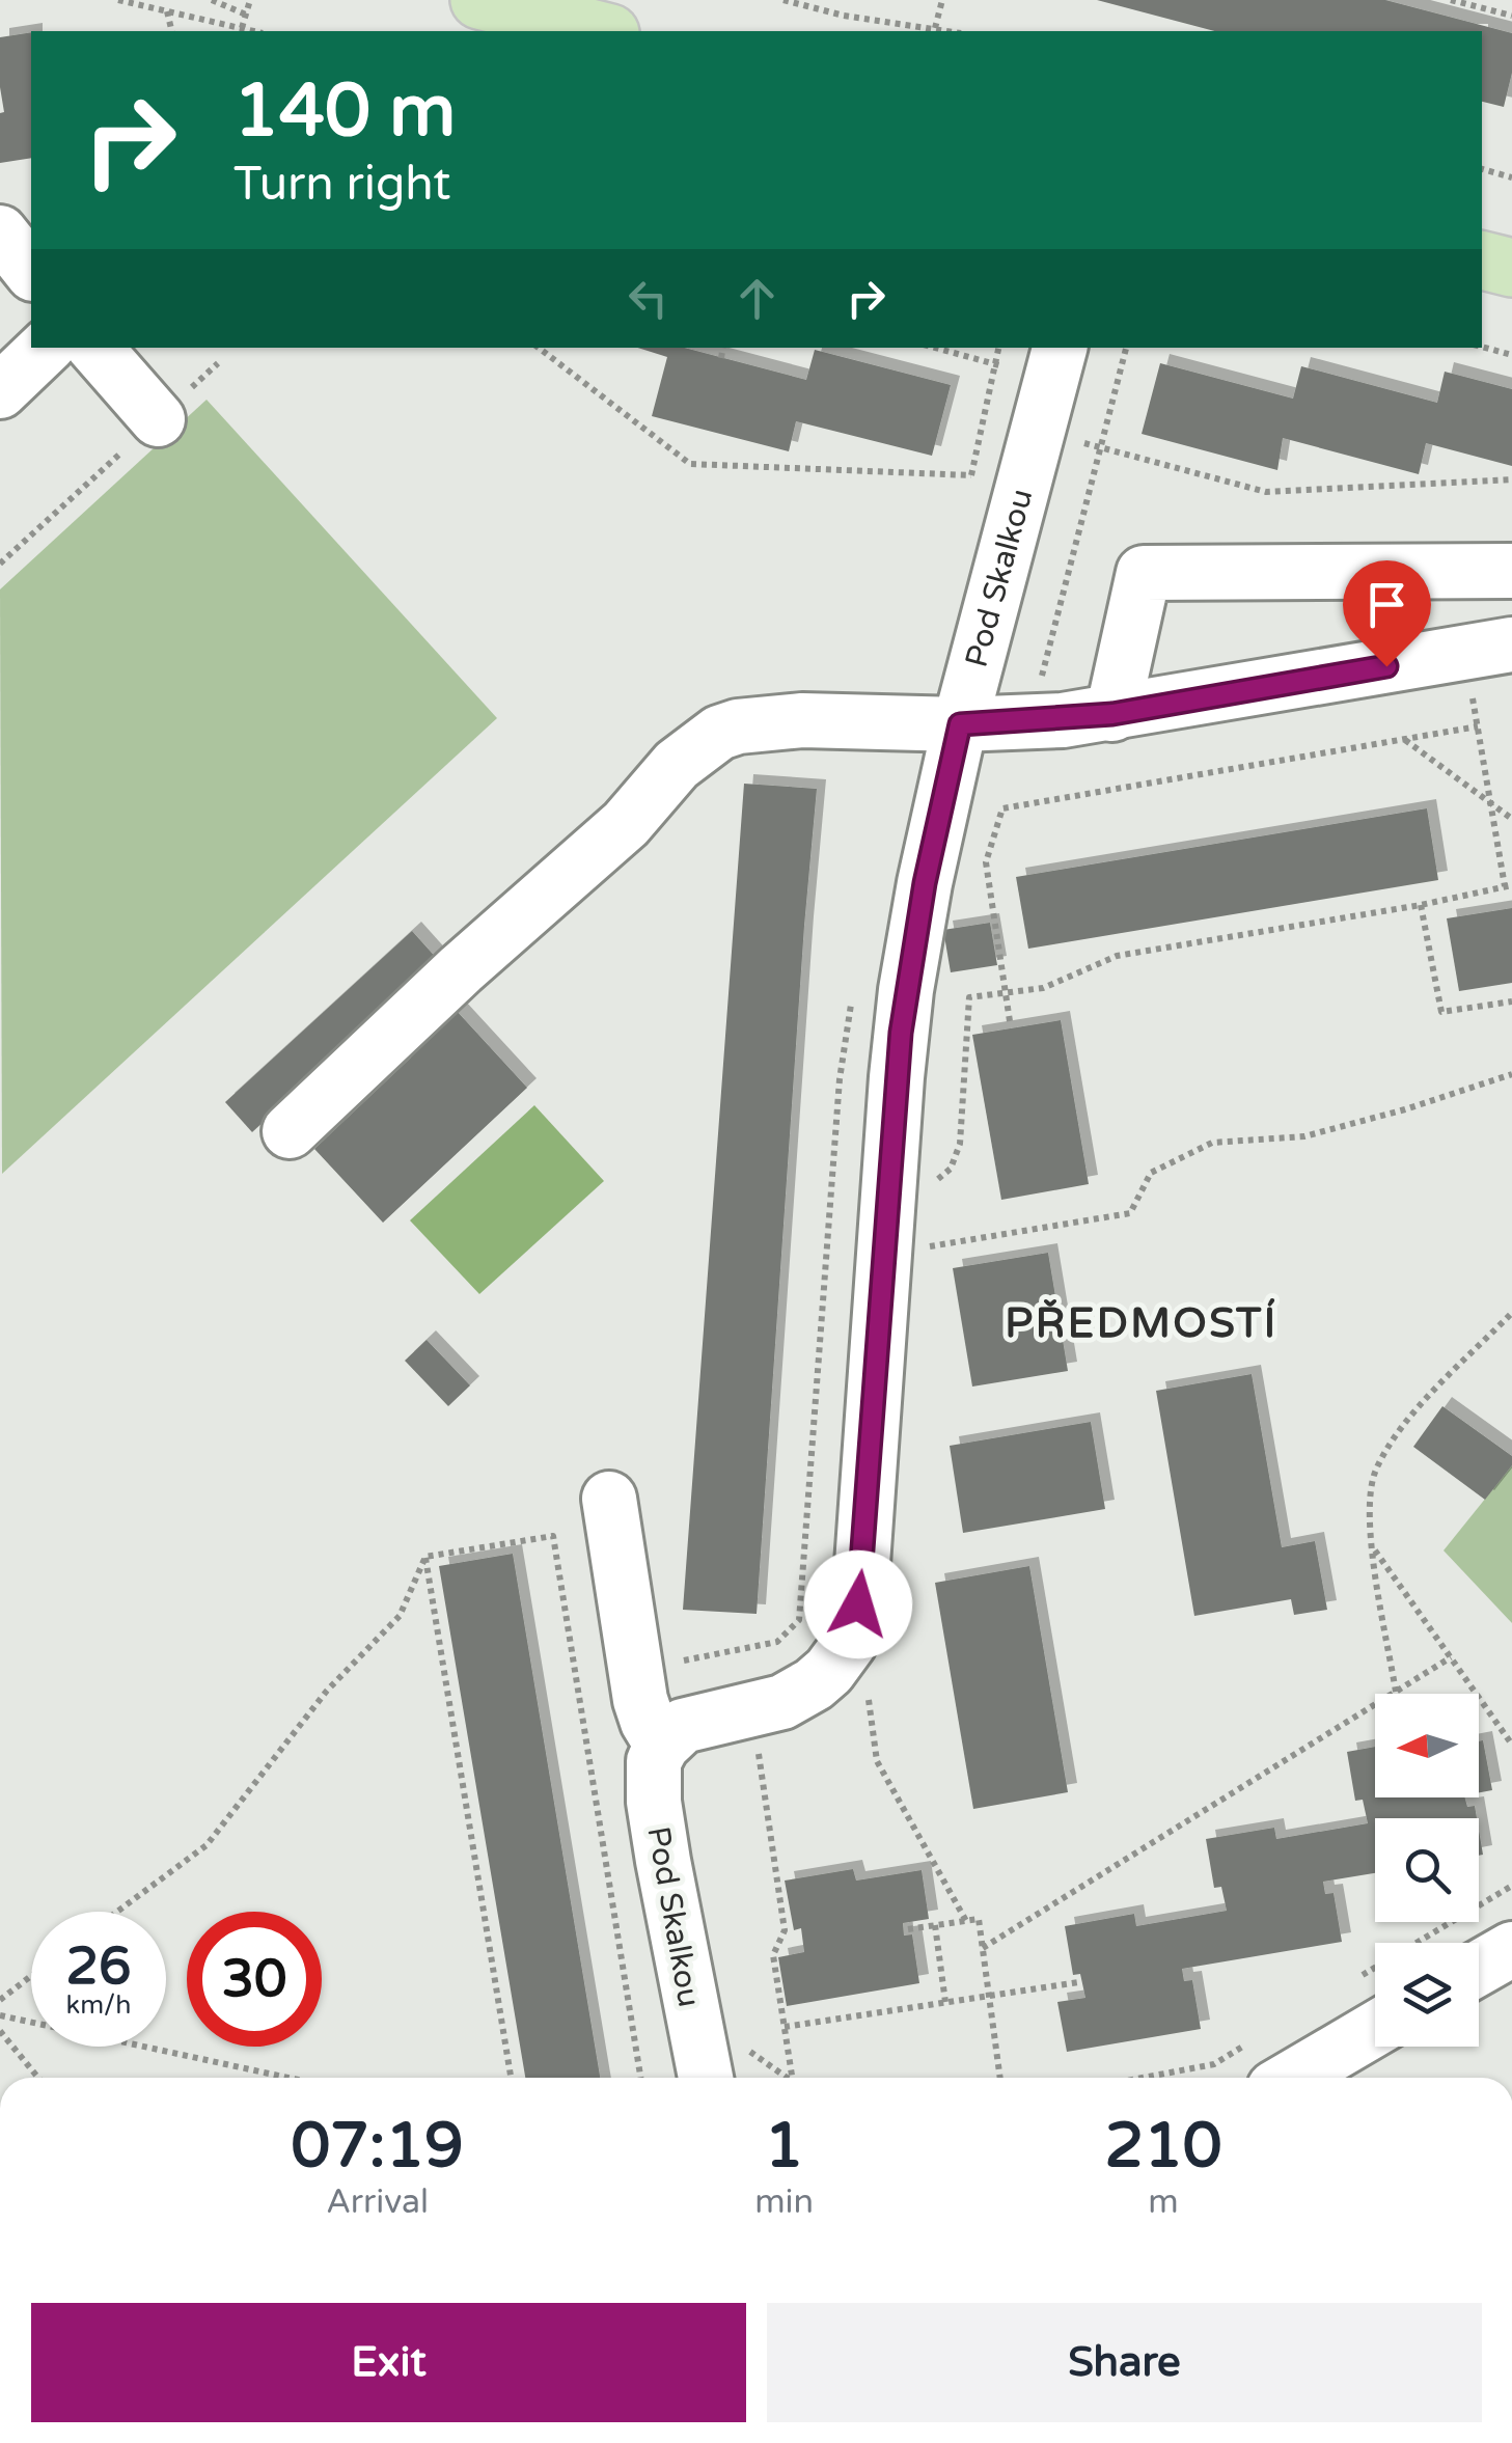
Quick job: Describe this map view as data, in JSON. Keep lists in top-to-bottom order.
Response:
{
  "streets": {
    "street": ["Pod Skalkou"]
  },
  "districts": ["PŘEDMOSTÍ"],
  "north": "left",
  "page": {
    "turn": ["140 m", "Turn right"],
    "speed": "26 km/h",
    "limit": "30",
    "eta": [
      "07:19",
      "Arrival",
      "1",
      "min",
      "210",
      "m"
    ],
    "buttons": ["Exit", "Share"]
  }
}
